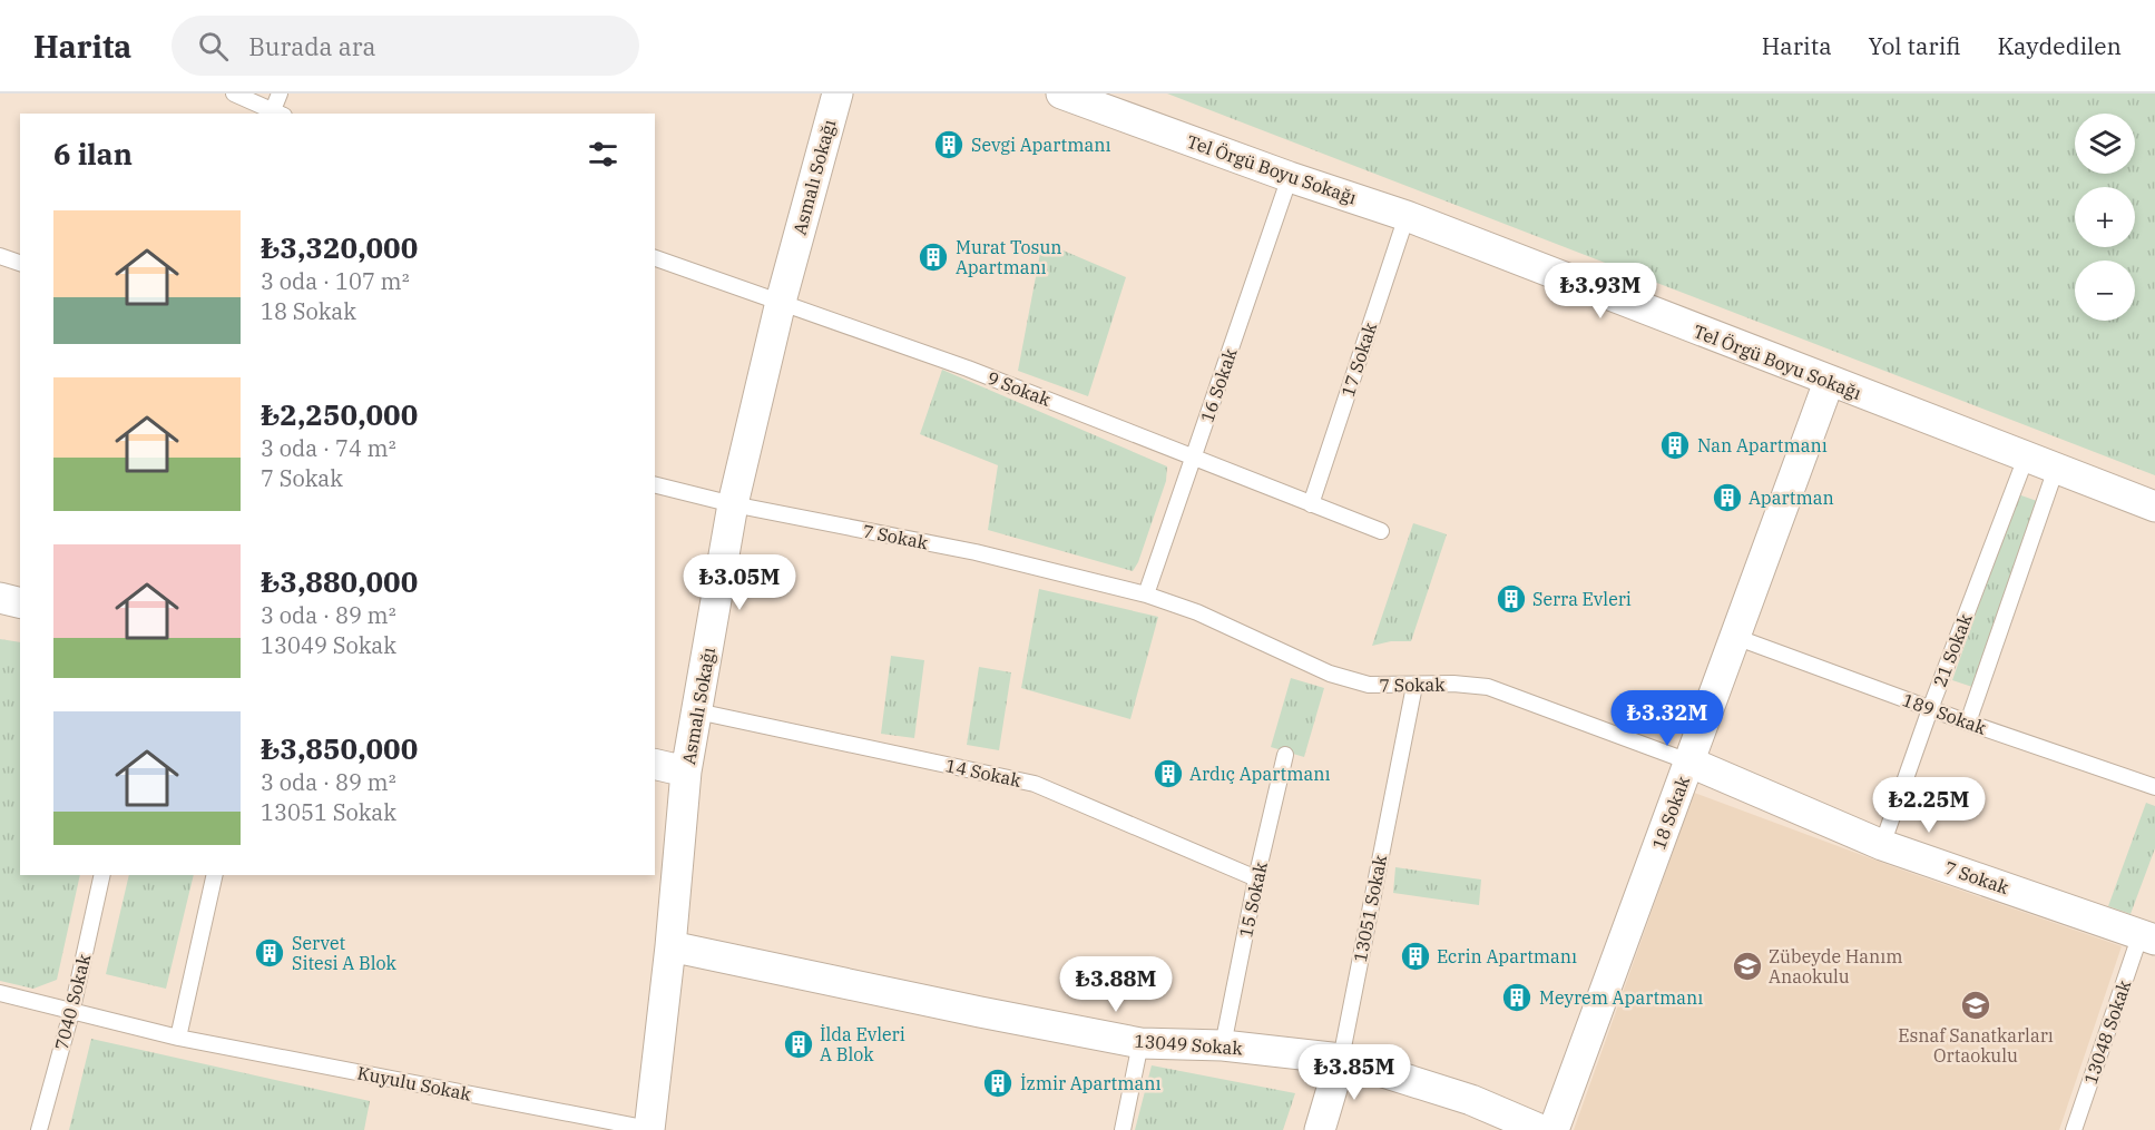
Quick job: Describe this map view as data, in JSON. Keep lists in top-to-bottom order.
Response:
{
  "streets": {
    "street": [
      "Tel Örgü Boyu Sokağı",
      "Asmalı Sokağı",
      "7 Sokak",
      "18 Sokak",
      "13051 Sokak",
      "13049 Sokak"
    ],
    "lane": [
      "17 Sokak",
      "16 Sokak",
      "9 Sokak",
      "21 Sokak",
      "189 Sokak",
      "14 Sokak",
      "15 Sokak",
      "7040 Sokak",
      "13048 Sokak",
      "Kuyulu Sokak"
    ]
  },
  "crossings": [
    ["Tel Örgü Boyu Sokağı", "17 Sokak"],
    ["Tel Örgü Boyu Sokağı", "16 Sokak"],
    ["Tel Örgü Boyu Sokağı", "21 Sokak"],
    ["Tel Örgü Boyu Sokağı", "18 Sokak"],
    ["Asmalı Sokağı", "9 Sokak"],
    ["Asmalı Sokağı", "7 Sokak"],
    ["Asmalı Sokağı", "14 Sokak"],
    ["Asmalı Sokağı", "13049 Sokak"],
    ["Asmalı Sokağı", "Kuyulu Sokak"],
    ["17 Sokak", "9 Sokak"],
    ["16 Sokak", "9 Sokak"],
    ["16 Sokak", "7 Sokak"],
    ["7 Sokak", "21 Sokak"],
    ["7 Sokak", "18 Sokak"],
    ["7 Sokak", "13051 Sokak"],
    ["7 Sokak", "13048 Sokak"],
    ["21 Sokak", "189 Sokak"],
    ["189 Sokak", "18 Sokak"],
    ["14 Sokak", "15 Sokak"],
    ["15 Sokak", "13049 Sokak"],
    ["13051 Sokak", "13049 Sokak"],
    ["7040 Sokak", "Kuyulu Sokak"]
  ],
  "places": {
    "building": [
      "Sevgi Apartmanı",
      "Murat Tosun Apartmanı",
      "Nan Apartmanı",
      "Apartman",
      "Serra Evleri",
      "Ardıç Apartmanı",
      "Servet Sitesi A Blok",
      "Ecrin Apartmanı",
      "Meyrem Apartmanı",
      "İlda Evleri A Blok",
      "İzmir Apartmanı"
    ],
    "school or university": ["Zübeyde Hanım Anaokulu", "Esnaf Sanatkarları Ortaokulu"]
  },
  "page": {
    "header": "Harita",
    "search": "Burada ara",
    "nav": ["Harita", "Yol tarifi", "Kaydedilen"],
    "map_buttons": ["+", "−"],
    "heading": "6 ilan",
    "list": [
      {
        "name": "₺3,320,000",
        "note": "3 oda · 107 m² · 18 Sokak"
      },
      {
        "name": "₺2,250,000",
        "note": "3 oda · 74 m² · 7 Sokak"
      },
      {
        "name": "₺3,880,000",
        "note": "3 oda · 89 m² · 13049 Sokak"
      },
      {
        "name": "₺3,850,000",
        "note": "3 oda · 89 m² · 13051 Sokak"
      }
    ],
    "price": [
      "₺3.93M",
      "₺3.05M",
      "₺3.32M",
      "₺2.25M",
      "₺3.88M",
      "₺3.85M"
    ]
  }
}
